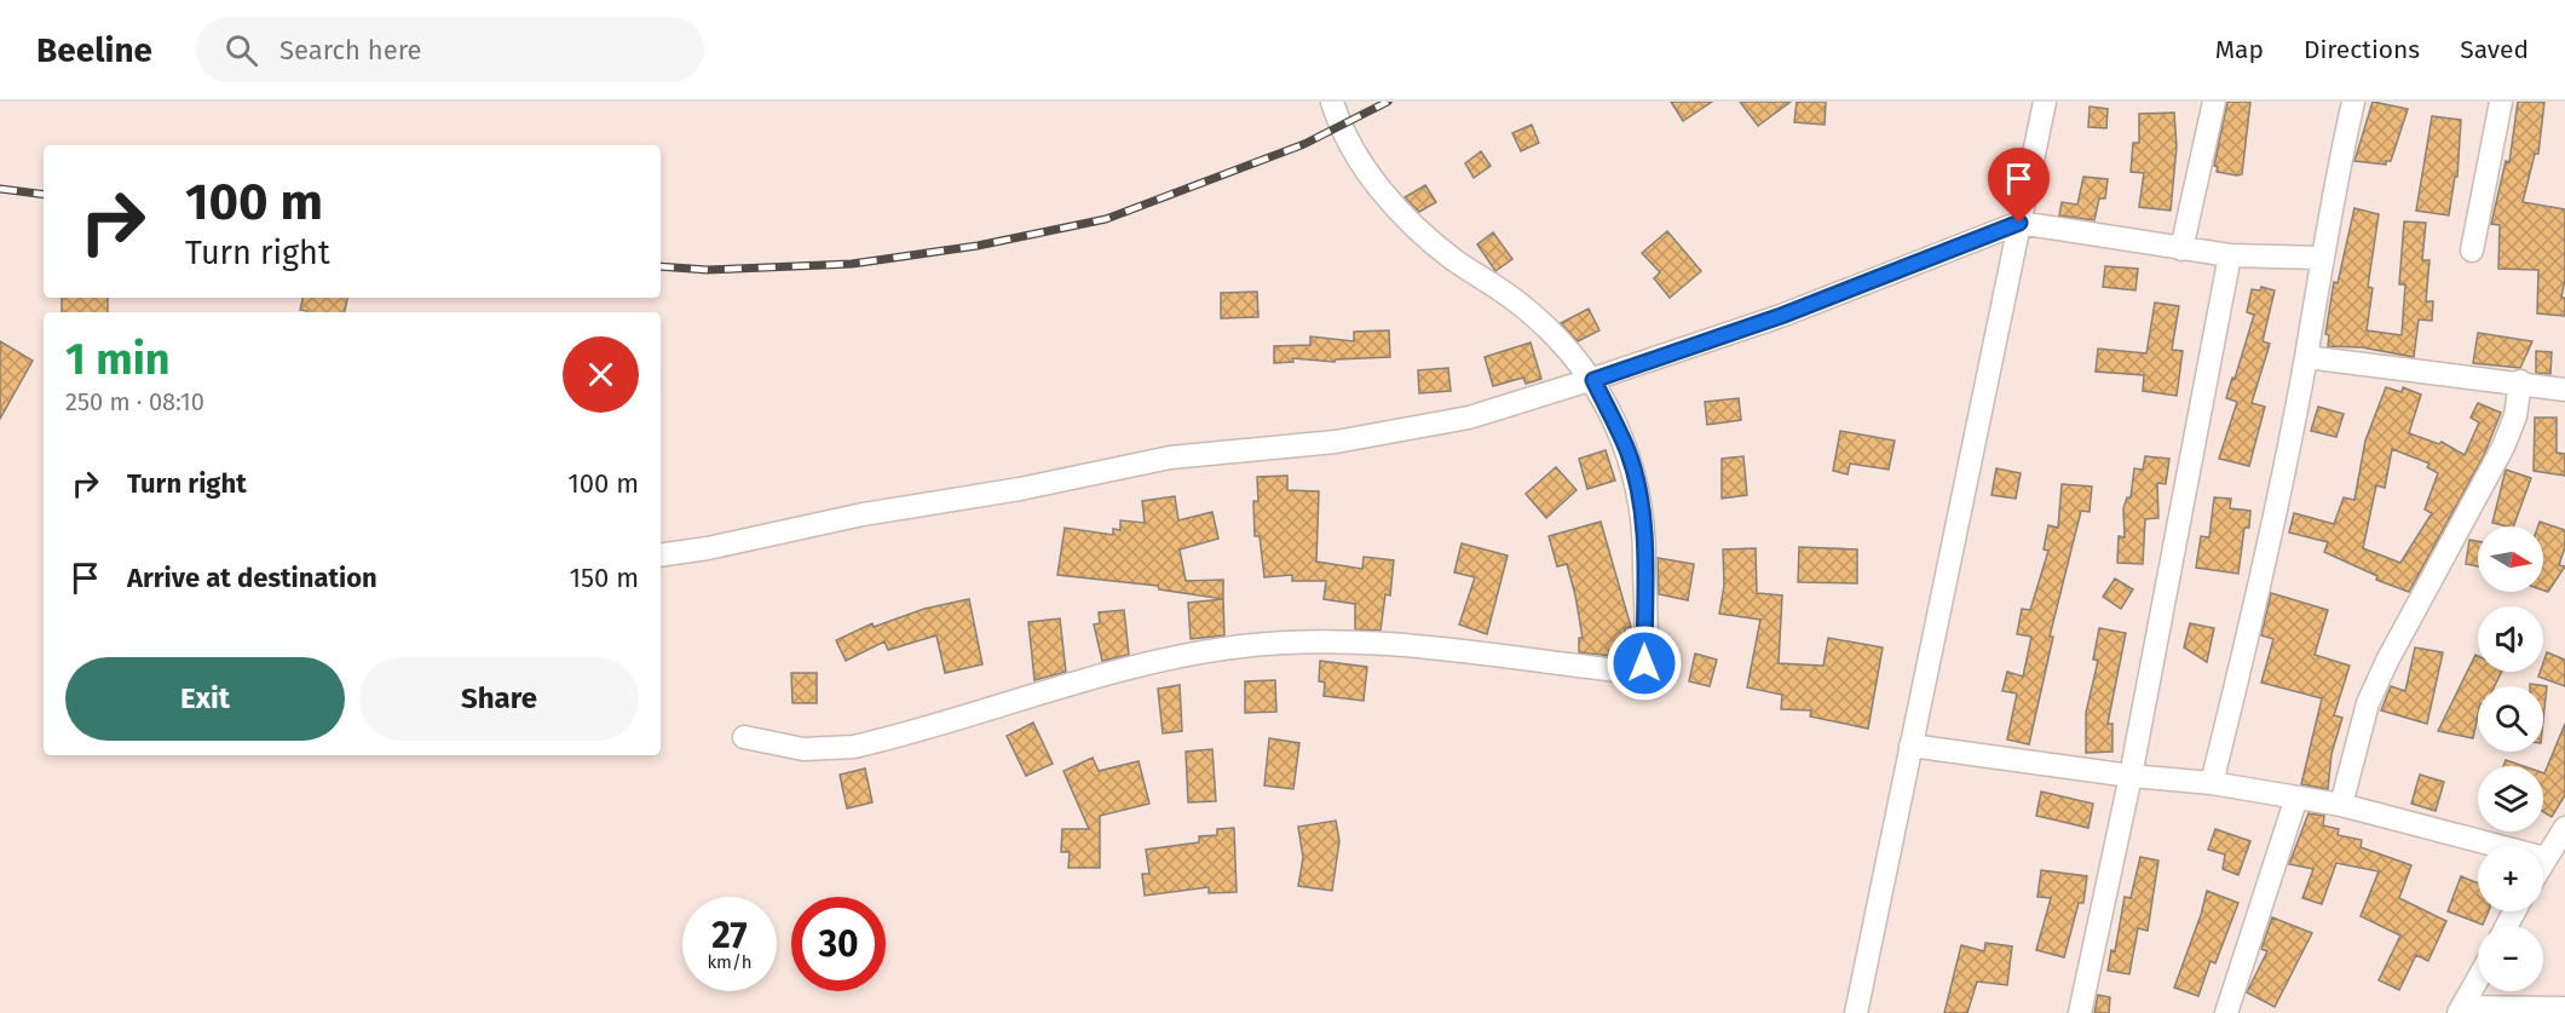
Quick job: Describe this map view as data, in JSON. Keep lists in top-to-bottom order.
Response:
{
  "north": "right",
  "page": {
    "header": "Beeline",
    "search": "Search here",
    "nav": ["Map", "Directions", "Saved"],
    "turn": ["100 m", "Turn right"],
    "heading": ["1 min", "250 m · 08:10"],
    "list": [
      {
        "name": "Turn right",
        "value": "100 m"
      },
      {
        "name": "Arrive at destination",
        "value": "150 m"
      }
    ],
    "map_buttons": ["+", "−"],
    "buttons": ["Exit", "Share"],
    "speed": "27 km/h",
    "limit": "30"
  }
}
